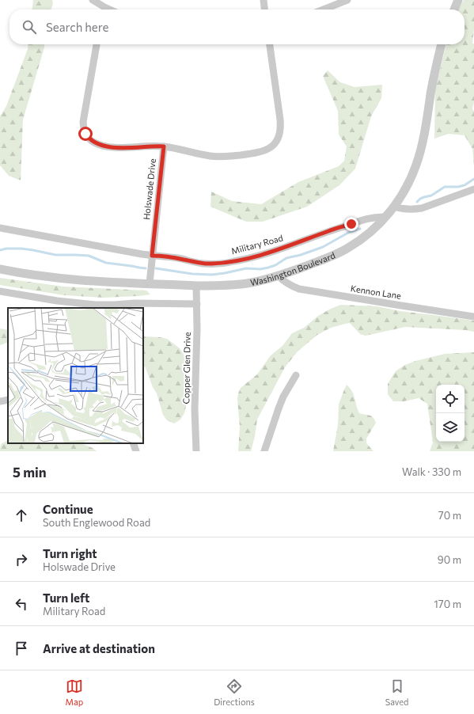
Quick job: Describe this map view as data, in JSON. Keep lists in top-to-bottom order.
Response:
{
  "streets": {
    "street": [
      "Holswade Drive",
      "Military Road",
      "Washington Boulevard",
      "Kennon Lane",
      "Copper Glen Drive"
    ]
  },
  "crossings": [
    ["Holswade Drive", "Military Road"],
    ["Holswade Drive", "Washington Boulevard"],
    ["Military Road", "Washington Boulevard"],
    ["Washington Boulevard", "Kennon Lane"],
    ["Washington Boulevard", "Copper Glen Drive"]
  ],
  "page": {
    "search": "Search here",
    "heading": ["5 min", "Walk · 330 m"],
    "list": [
      ["Continue", "South Englewood Road", "70 m"],
      ["Turn right", "Holswade Drive", "90 m"],
      ["Turn left", "Military Road", "170 m"],
      "Arrive at destination"
    ],
    "nav": ["Map", "Directions", "Saved"]
  }
}
